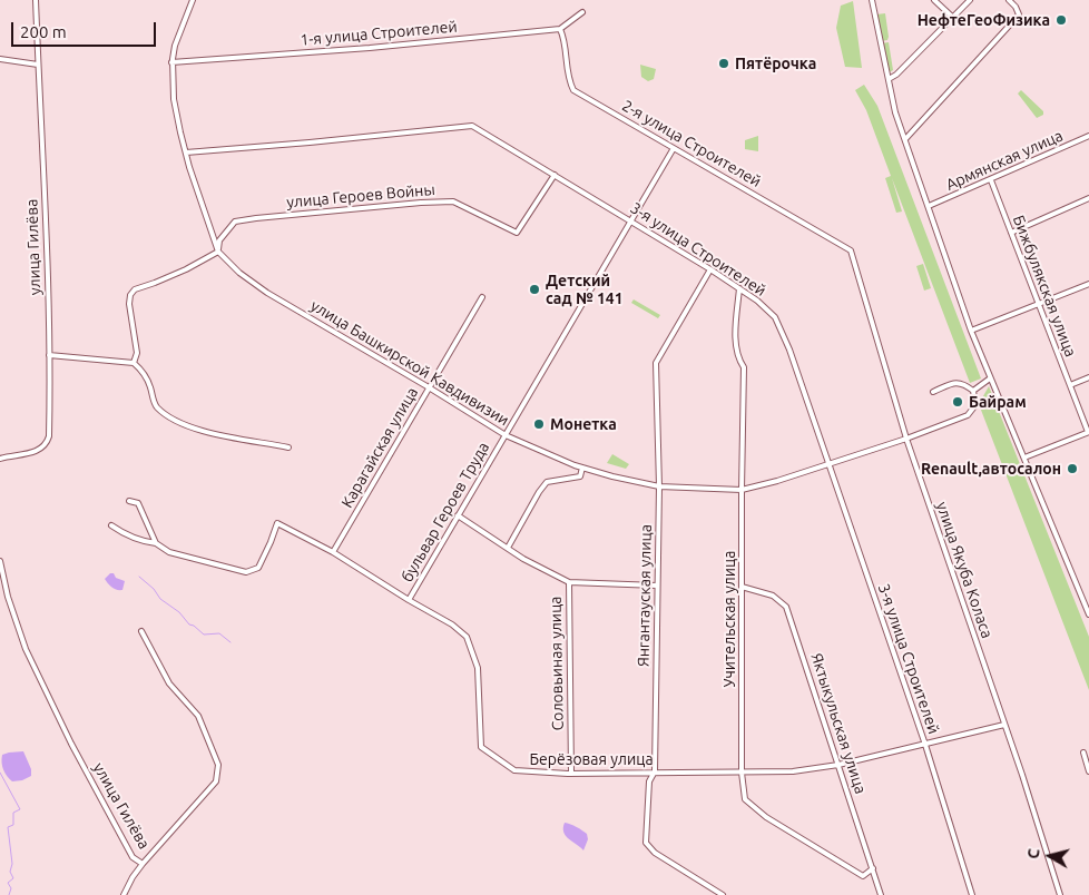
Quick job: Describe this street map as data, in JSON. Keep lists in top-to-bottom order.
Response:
{
  "streets": {
    "street": [
      "1-я улица Строителей",
      "2-я улица Строителей",
      "Армянская улица",
      "улица Героев Войны",
      "улица Гилёва",
      "3-я улица Строителей",
      "Бижбулякская улица",
      "улица Башкирской Кавдивизии",
      "Карагайская улица",
      "бульвар Героев Труда",
      "улица Якуба Коласа",
      "Янгантауская улица",
      "Учительская улица",
      "Соловьиная улица",
      "Яктыкульская улица",
      "Берёзовая улица"
    ]
  },
  "crossings": [
    ["1-я улица Строителей", "2-я улица Строителей"],
    ["1-я улица Строителей", "улица Башкирской Кавдивизии"],
    ["2-я улица Строителей", "бульвар Героев Труда"],
    ["2-я улица Строителей", "улица Якуба Коласа"],
    ["Армянская улица", "Бижбулякская улица"],
    ["улица Героев Войны", "3-я улица Строителей"],
    ["улица Героев Войны", "улица Башкирской Кавдивизии"],
    ["3-я улица Строителей", "улица Башкирской Кавдивизии"],
    ["3-я улица Строителей", "бульвар Героев Труда"],
    ["3-я улица Строителей", "Янгантауская улица"],
    ["3-я улица Строителей", "Учительская улица"],
    ["3-я улица Строителей", "Берёзовая улица"],
    ["улица Башкирской Кавдивизии", "Карагайская улица"],
    ["улица Башкирской Кавдивизии", "бульвар Героев Труда"],
    ["улица Башкирской Кавдивизии", "улица Якуба Коласа"],
    ["улица Башкирской Кавдивизии", "Янгантауская улица"],
    ["улица Башкирской Кавдивизии", "Учительская улица"],
    ["Карагайская улица", "Берёзовая улица"],
    ["бульвар Героев Труда", "Соловьиная улица"],
    ["бульвар Героев Труда", "Берёзовая улица"],
    ["улица Якуба Коласа", "Берёзовая улица"],
    ["Янгантауская улица", "Берёзовая улица"],
    ["Учительская улица", "Яктыкульская улица"],
    ["Учительская улица", "Берёзовая улица"],
    ["Соловьиная улица", "Берёзовая улица"],
    ["Яктыкульская улица", "Берёзовая улица"]
  ],
  "places": [
    "НефтеГеоФизика",
    "Пятёрочка",
    "Детский сад № 141",
    "Байрам",
    "Монетка",
    "Renault,автосалон"
  ],
  "scale_bar": "200 m",
  "north": "left"
}
